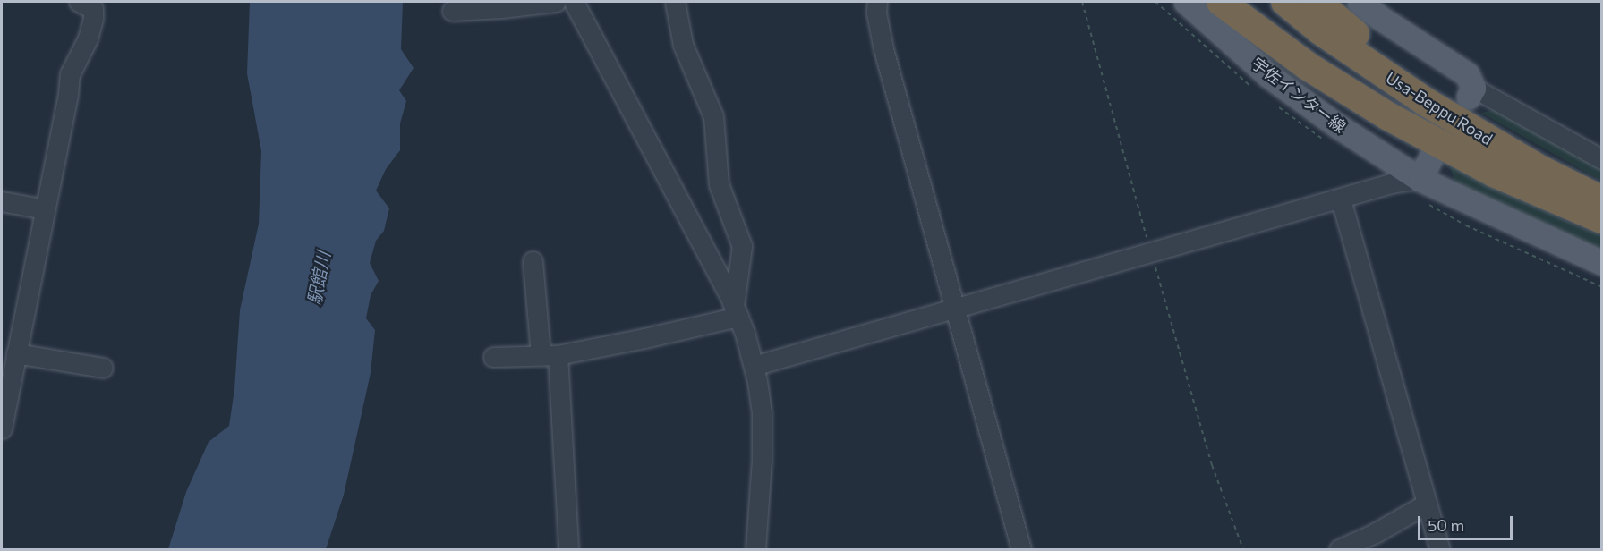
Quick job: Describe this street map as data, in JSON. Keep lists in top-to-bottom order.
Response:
{
  "streets": {
    "highway": ["Usa-Beppu Road"],
    "main road": ["宇佐インター線"]
  },
  "water": ["駅館川"],
  "scale_bar": "50 m"
}
